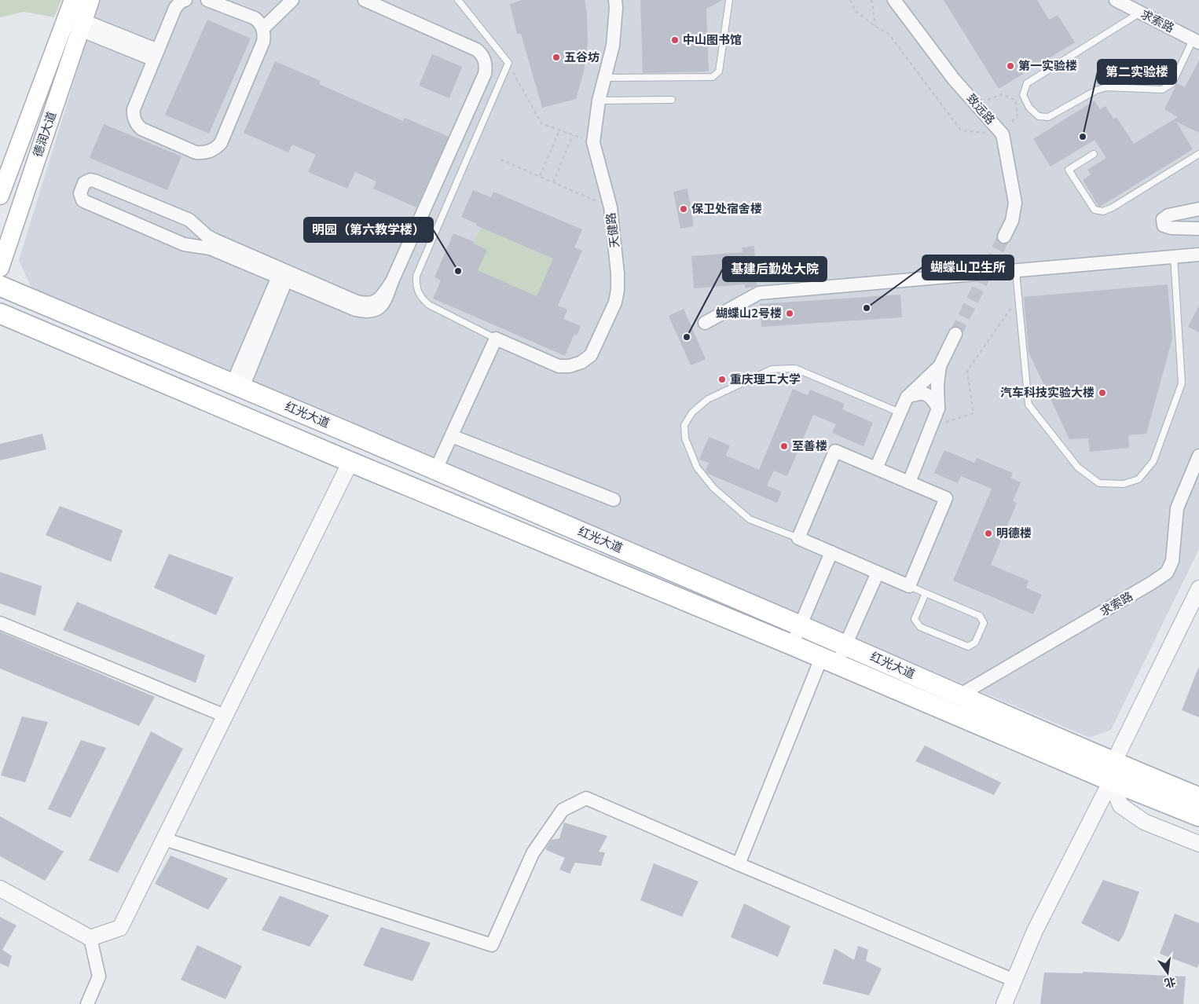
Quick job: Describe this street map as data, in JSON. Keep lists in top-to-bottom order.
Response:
{
  "streets": {
    "main road": ["德润大道", "红光大道"],
    "street": ["求索路", "致远路", "天健路"]
  },
  "crossings": [
    ["求索路", "红光大道"]
  ],
  "places": [
    "中山图书馆",
    "五谷坊",
    "第一实验楼",
    "第二实验楼",
    "保卫处宿舍楼",
    "明园（第六教学楼）",
    "蝴蝶山卫生所",
    "蝴蝶山2号楼",
    "基建后勤处大院",
    "重庆理工大学",
    "汽车科技实验大楼",
    "至善楼",
    "明德楼"
  ],
  "north": "bottom"
}
